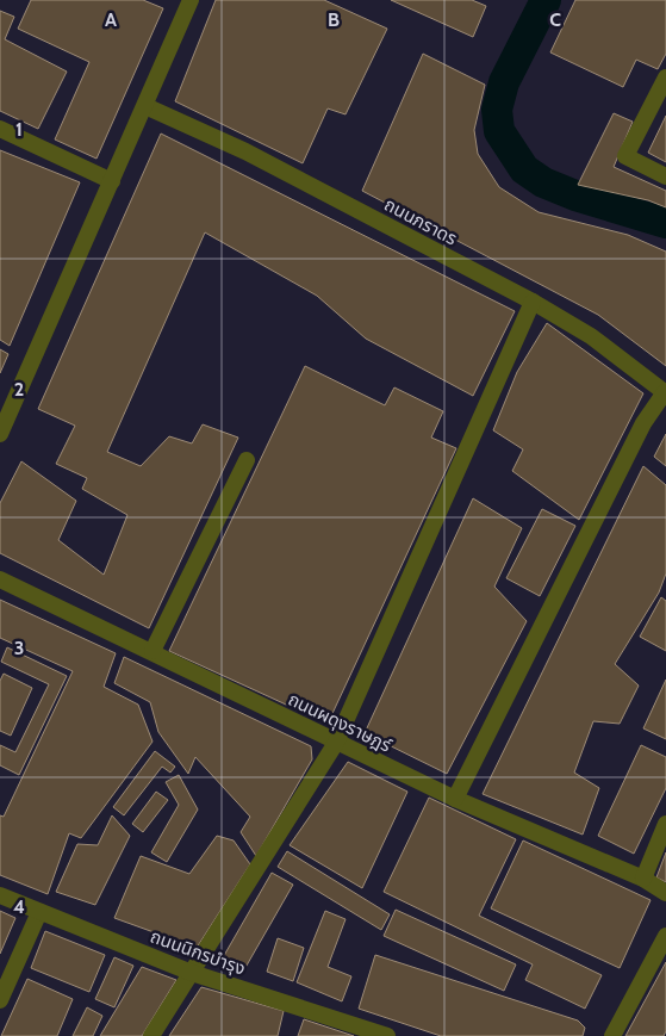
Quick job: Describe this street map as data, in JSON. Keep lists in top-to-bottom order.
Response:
{
  "streets": {
    "street": ["ถนนภราดร", "ถนนผดุงราษฎร์", "ถนนนิกรบำรุง"]
  },
  "grid": {
    "columns": ["A", "B", "C"],
    "rows": [
      "1",
      "2",
      "3",
      "4"
    ]
  }
}
